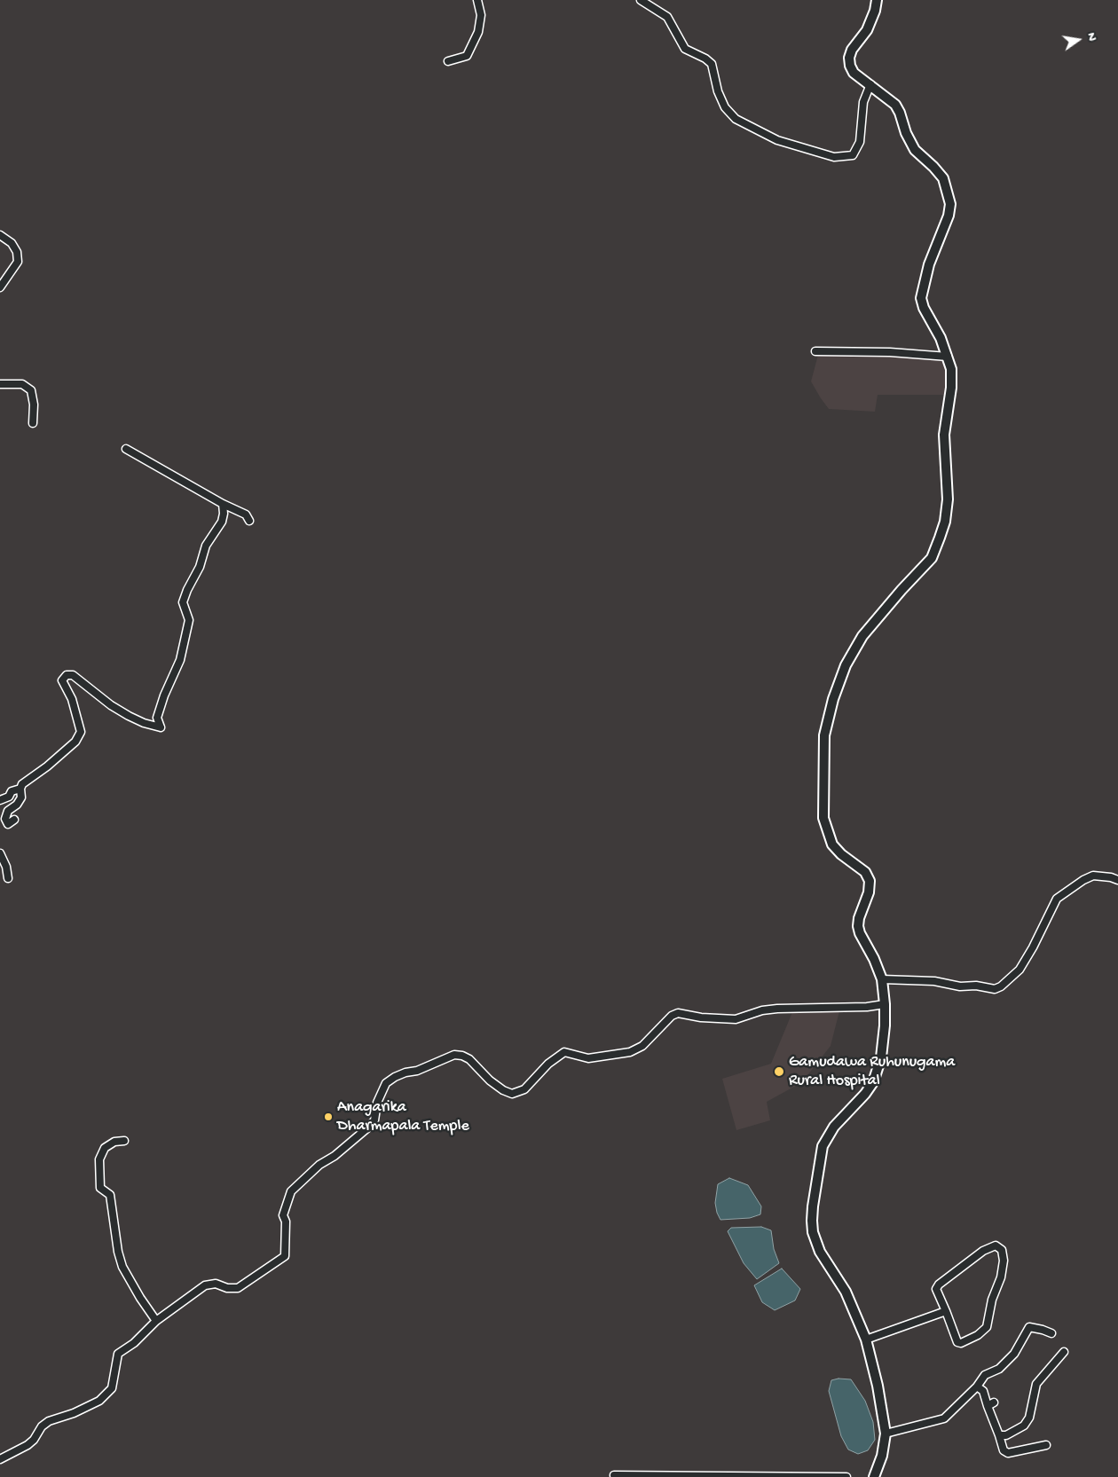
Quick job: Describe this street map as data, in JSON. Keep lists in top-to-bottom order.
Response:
{
  "places": ["Gamudawa Ruhunugama Rural Hospital", "Anagarika Dharmapala Temple"],
  "north": "right"
}
